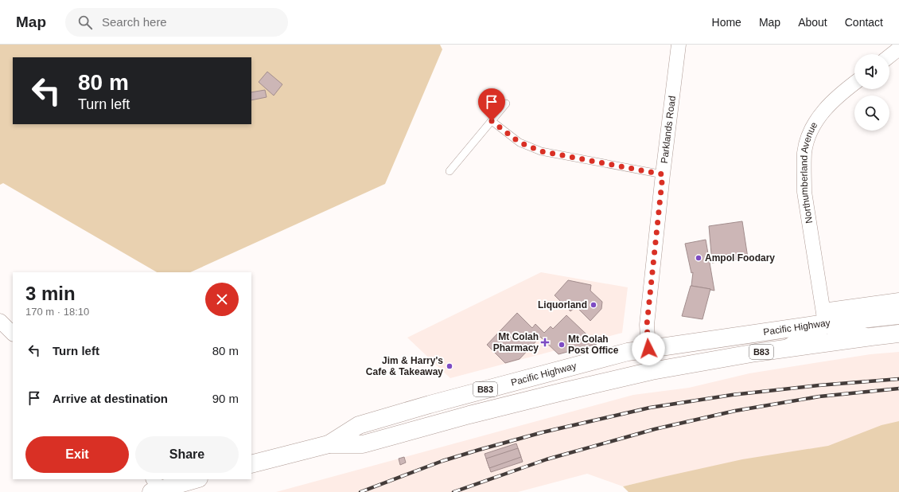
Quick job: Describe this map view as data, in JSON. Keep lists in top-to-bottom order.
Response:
{
  "streets": {
    "main road": ["Pacific Highway", "B83"],
    "street": ["Parklands Road", "Northumberland Avenue"]
  },
  "crossings": [
    ["Parklands Road", "Pacific Highway"],
    ["Northumberland Avenue", "Pacific Highway"]
  ],
  "places": {
    "other": [
      "Ampol Foodary",
      "Liquorland",
      "Mt Colah Post Office",
      "Jim & Harry's Cafe & Takeaway"
    ],
    "health": ["Mt Colah Pharmacy"]
  },
  "page": {
    "header": "Map",
    "search": "Search here",
    "nav": [
      "Home",
      "Map",
      "About",
      "Contact"
    ],
    "turn": ["80 m", "Turn left"],
    "heading": ["3 min", "170 m · 18:10"],
    "list": [
      {
        "name": "Turn left",
        "value": "80 m"
      },
      {
        "name": "Arrive at destination",
        "value": "90 m"
      }
    ],
    "buttons": ["Exit", "Share"]
  }
}
